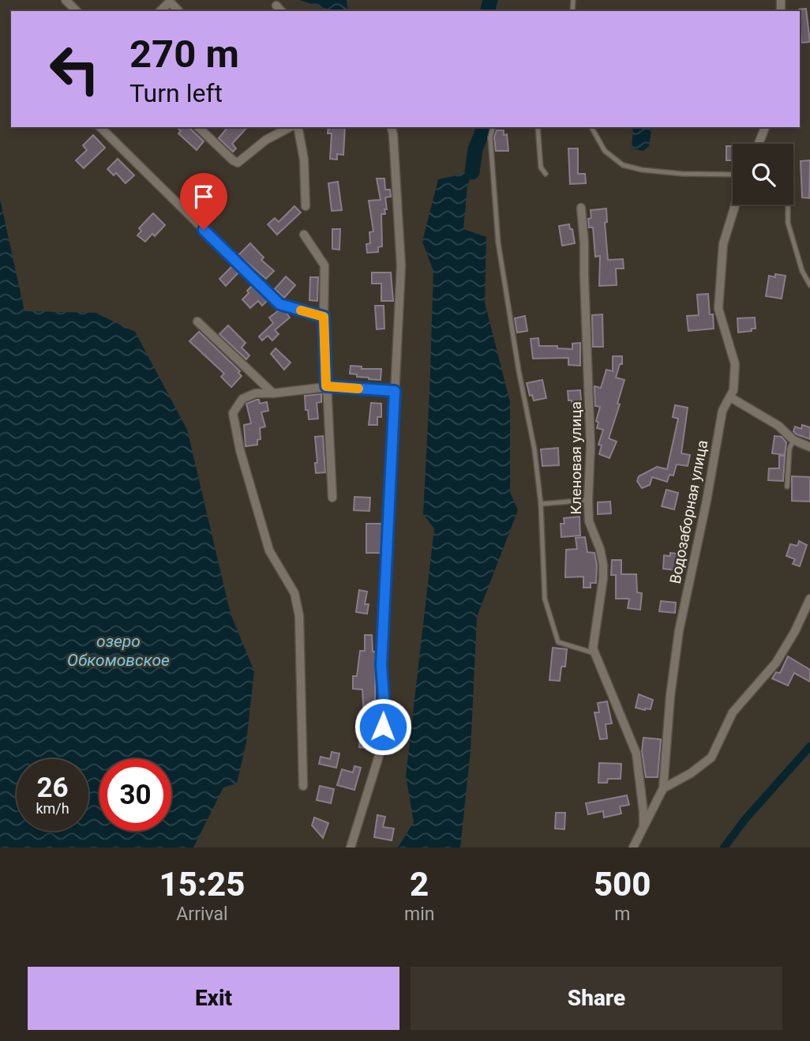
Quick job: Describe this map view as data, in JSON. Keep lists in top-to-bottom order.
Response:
{
  "streets": {
    "street": ["Кленовая улица", "Водозаборная улица"]
  },
  "crossings": [
    ["Кленовая улица", "Водозаборная улица"]
  ],
  "water": ["озеро Обкомовское"],
  "page": {
    "turn": ["270 m", "Turn left"],
    "speed": "26 km/h",
    "limit": "30",
    "eta": [
      "15:25",
      "Arrival",
      "2",
      "min",
      "500",
      "m"
    ],
    "buttons": ["Exit", "Share"]
  }
}
